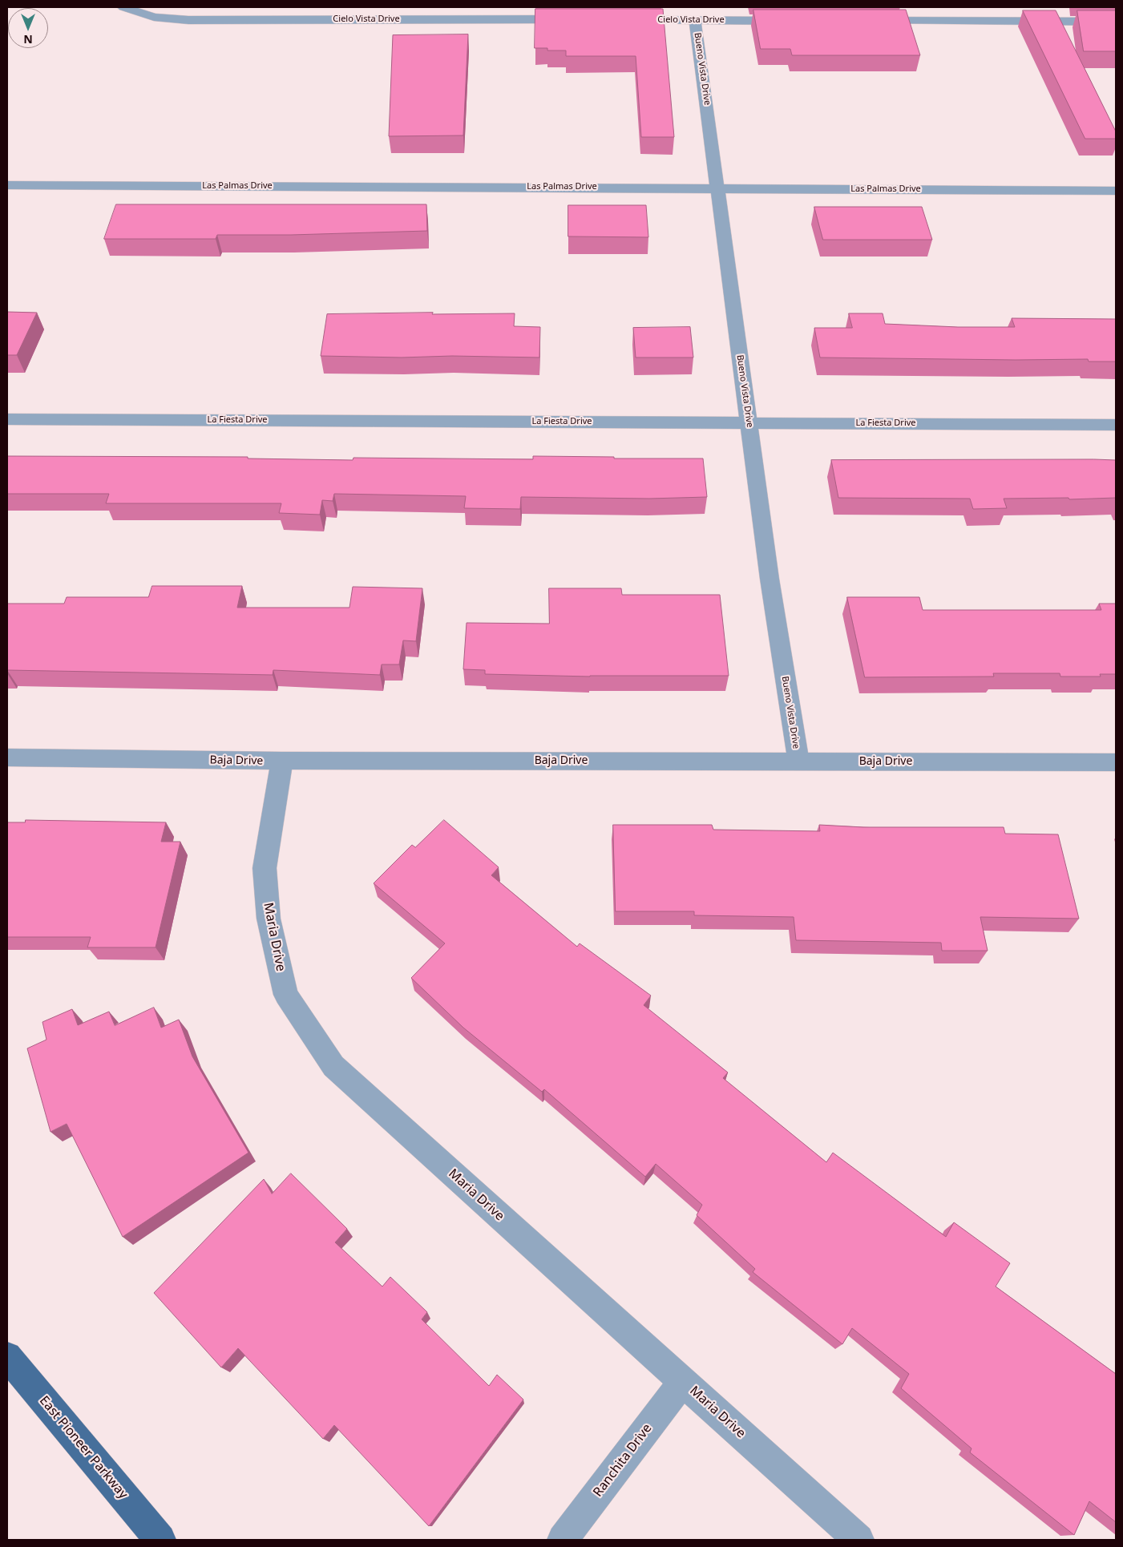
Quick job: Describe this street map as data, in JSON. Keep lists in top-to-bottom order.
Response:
{
  "streets": {
    "main road": ["East Pioneer Parkway"],
    "street": [
      "Cielo Vista Drive",
      "Bueno Vista Drive",
      "Las Palmas Drive",
      "La Fiesta Drive",
      "Baja Drive",
      "Maria Drive",
      "Ranchita Drive"
    ]
  },
  "crossings": [
    ["Cielo Vista Drive", "Bueno Vista Drive"],
    ["Bueno Vista Drive", "Las Palmas Drive"],
    ["Bueno Vista Drive", "La Fiesta Drive"],
    ["Bueno Vista Drive", "Baja Drive"],
    ["Baja Drive", "Maria Drive"],
    ["Maria Drive", "Ranchita Drive"]
  ],
  "north": "bottom"
}
